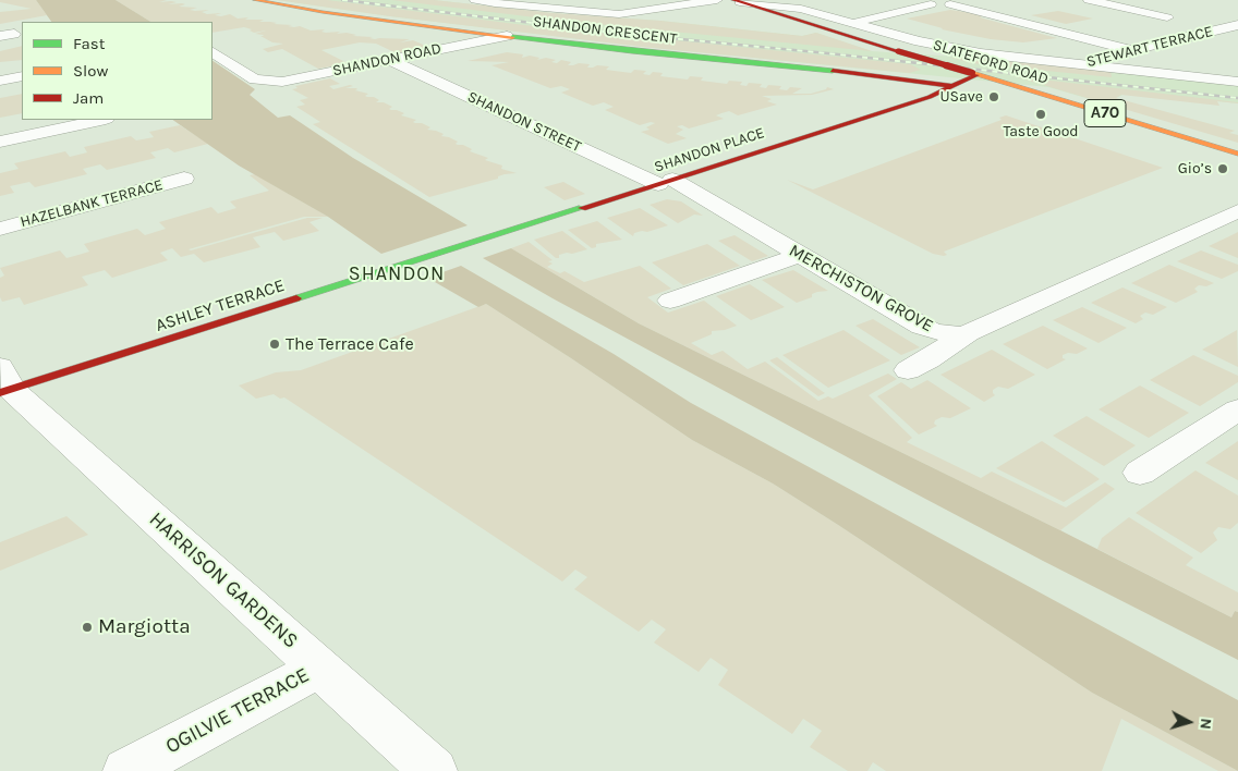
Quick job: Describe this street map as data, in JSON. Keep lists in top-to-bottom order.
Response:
{
  "streets": {
    "street": [
      "SHANDON CRESCENT",
      "STEWART TERRACE",
      "SHANDON ROAD",
      "SLATEFORD ROAD",
      "A70",
      "SHANDON STREET",
      "SHANDON PLACE",
      "HAZELBANK TERRACE",
      "MERCHISTON GROVE",
      "ASHLEY TERRACE",
      "HARRISON GARDENS",
      "OGILVIE TERRACE"
    ]
  },
  "crossings": [
    ["SHANDON CRESCENT", "SHANDON ROAD"],
    ["SHANDON CRESCENT", "SHANDON PLACE"],
    ["STEWART TERRACE", "SLATEFORD ROAD"],
    ["SHANDON ROAD", "SHANDON STREET"],
    ["SLATEFORD ROAD", "SHANDON PLACE"],
    ["SHANDON STREET", "SHANDON PLACE"],
    ["SHANDON STREET", "MERCHISTON GROVE"],
    ["SHANDON PLACE", "MERCHISTON GROVE"],
    ["SHANDON PLACE", "ASHLEY TERRACE"],
    ["ASHLEY TERRACE", "HARRISON GARDENS"],
    ["HARRISON GARDENS", "OGILVIE TERRACE"]
  ],
  "districts": ["SHANDON"],
  "places": [
    "USave",
    "Taste Good",
    "Gio’s",
    "The Terrace Cafe",
    "Margiotta"
  ],
  "legend": ["Fast", "Slow", "Jam"],
  "north": "right"
}
